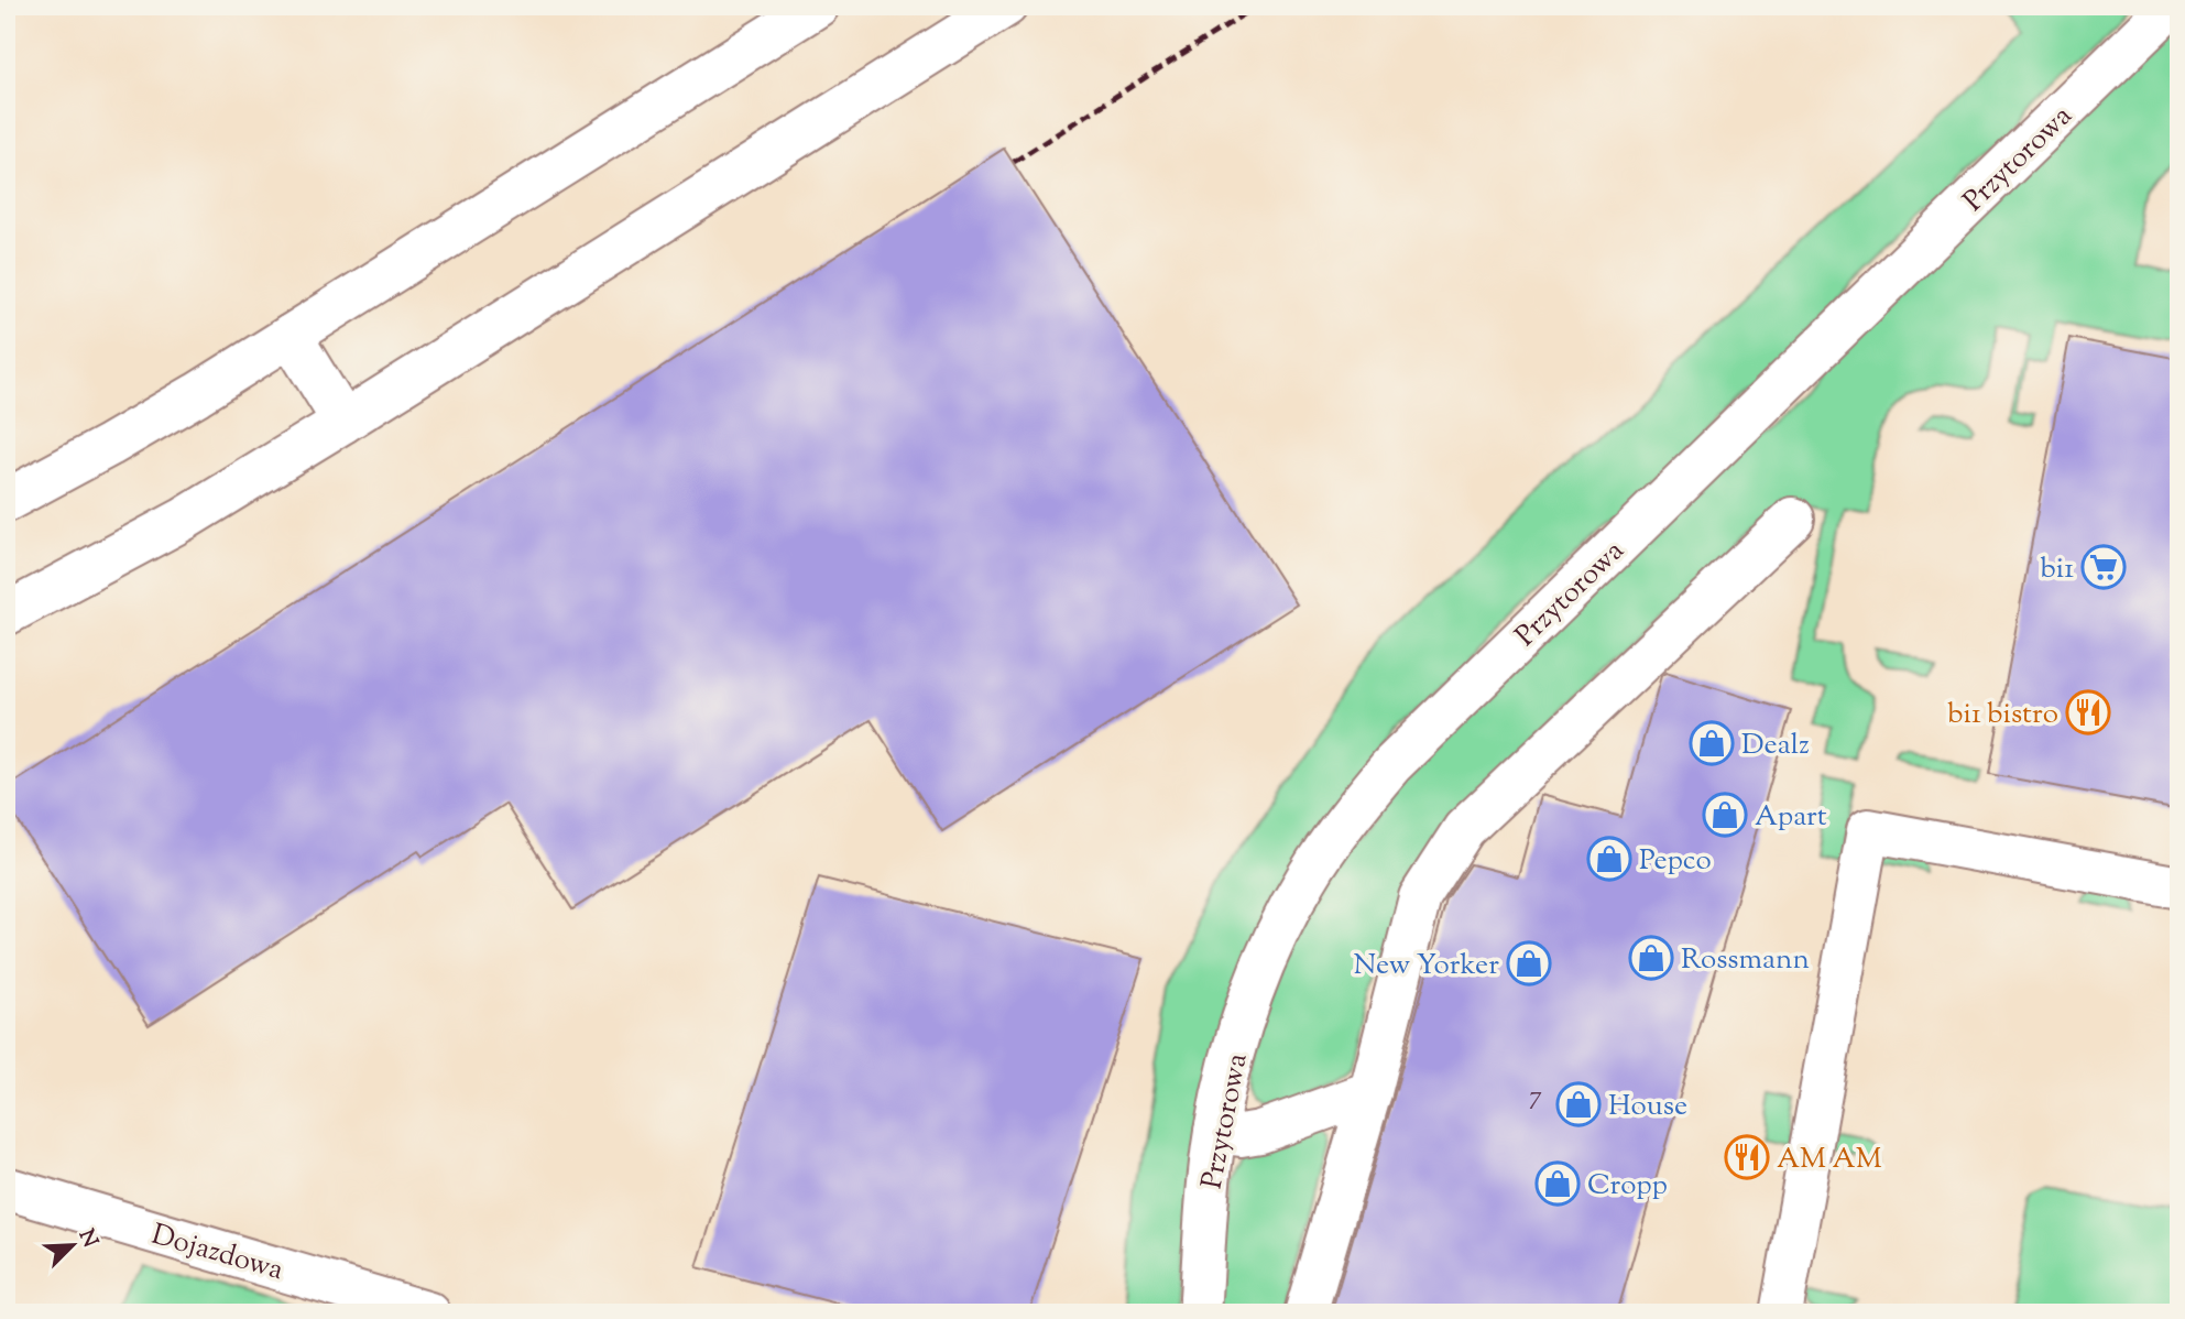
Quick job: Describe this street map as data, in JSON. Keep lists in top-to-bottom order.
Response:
{
  "streets": {
    "street": ["Przytorowa", "Dojazdowa"]
  },
  "places": {
    "supermarket": ["bi1"],
    "restaurant": ["bi1 bistro", "AM AM"],
    "shop": [
      "Dealz",
      "Apart",
      "Pepco",
      "Rossmann",
      "New Yorker",
      "House",
      "Cropp"
    ]
  },
  "house_numbers": ["7"],
  "north": "top right"
}
